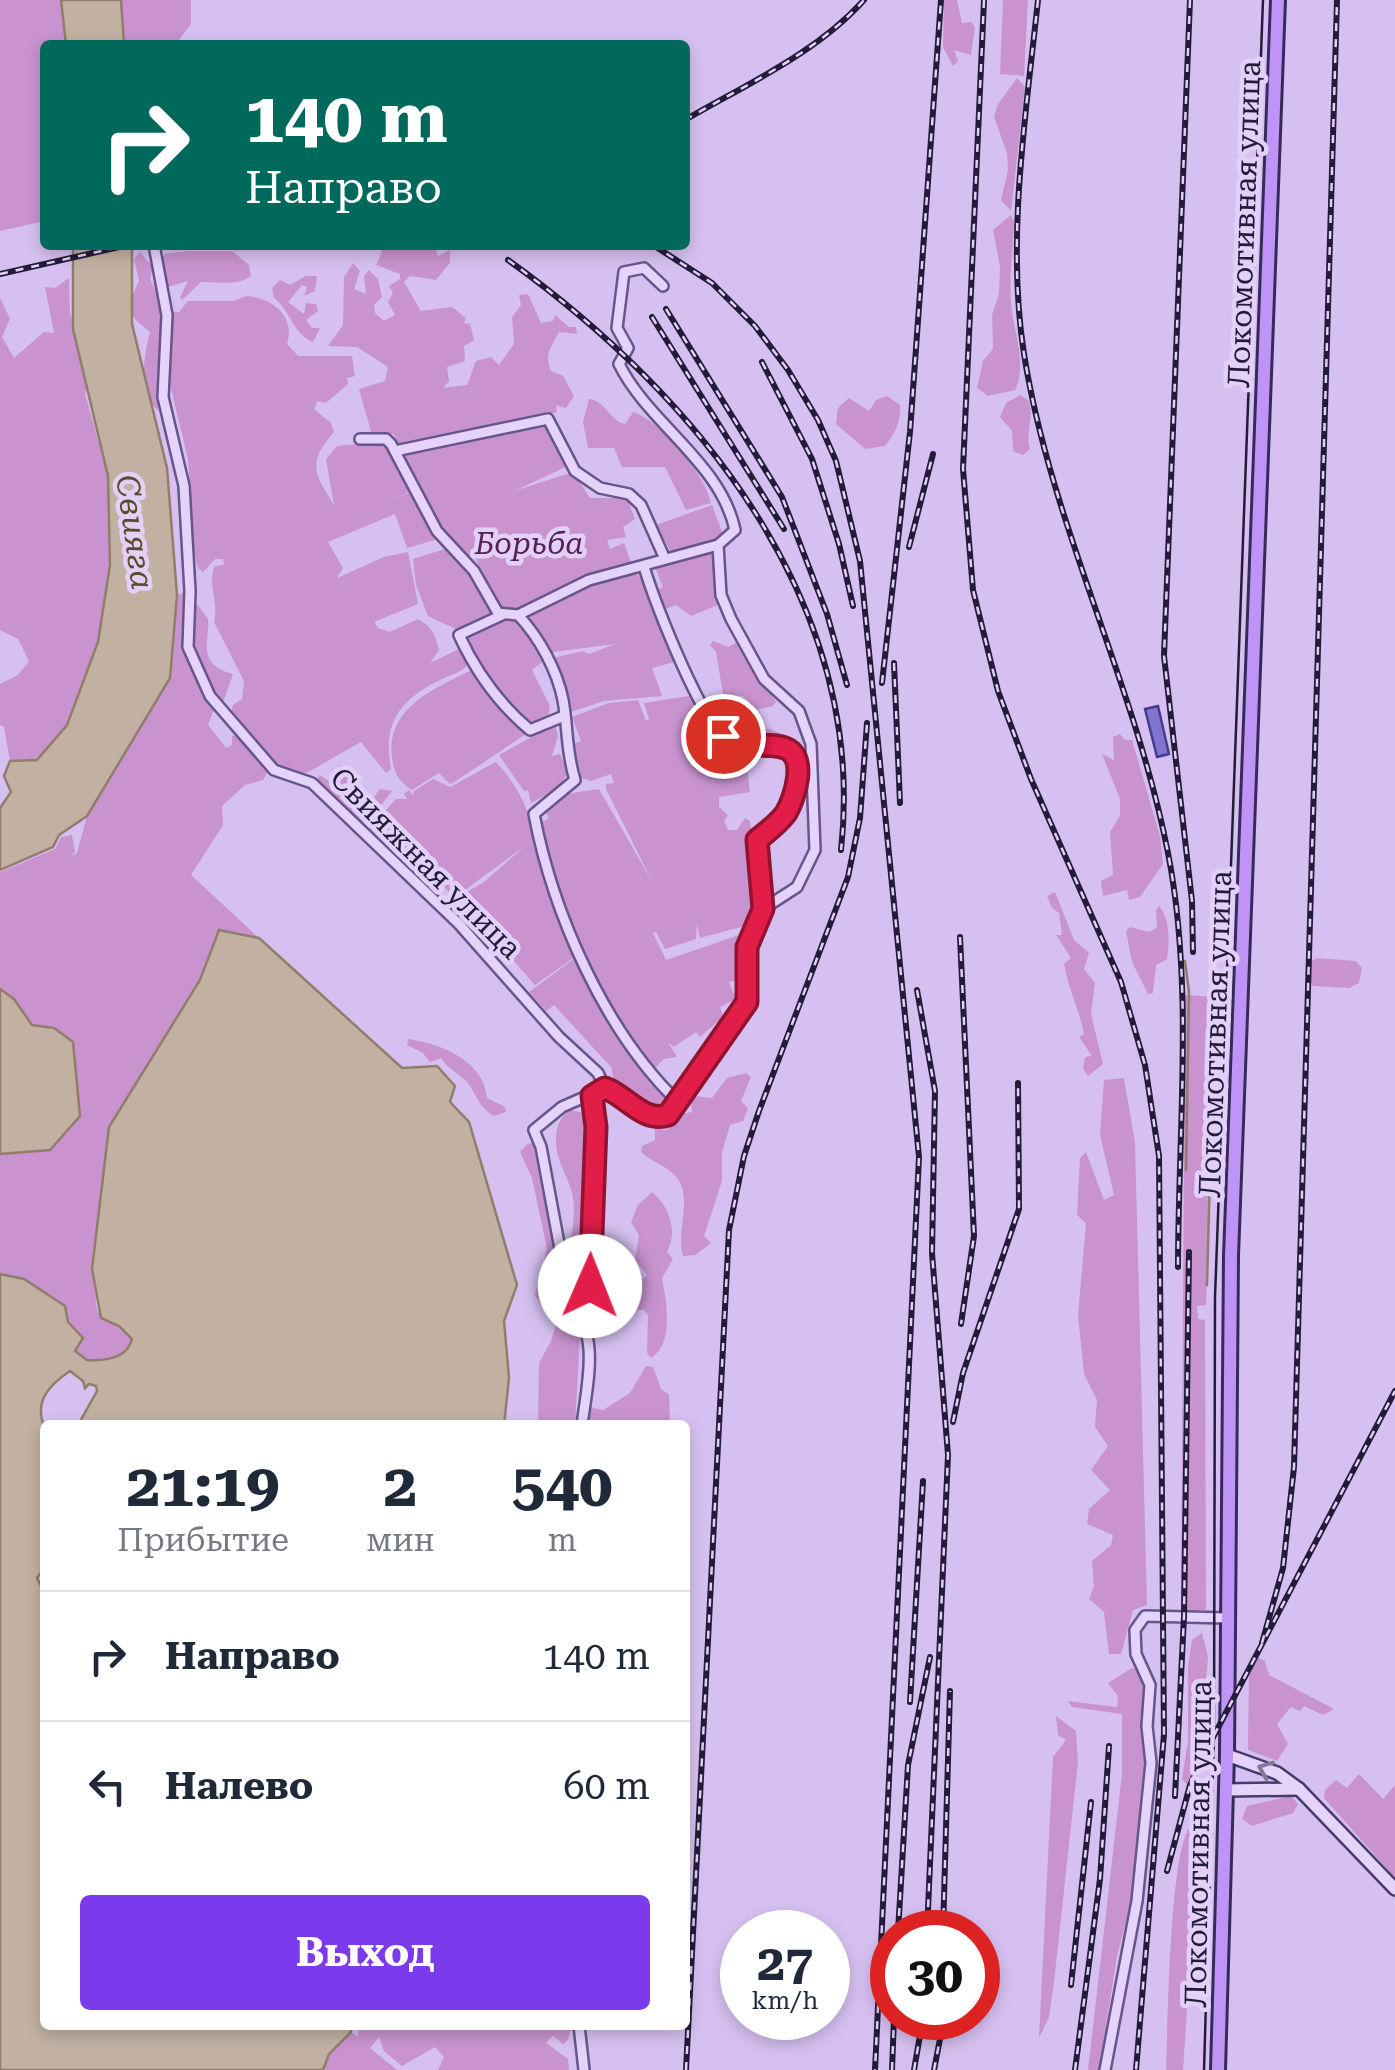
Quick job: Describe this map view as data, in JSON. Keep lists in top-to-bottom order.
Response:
{
  "streets": {
    "main road": ["Локомотивная улица"],
    "street": ["Свияжная улица"]
  },
  "water": ["Свияга"],
  "parks": ["Борьба"],
  "page": {
    "turn": ["140 m", "Направо"],
    "eta": [
      "21:19",
      "Прибытие",
      "2",
      "мин",
      "540",
      "m"
    ],
    "list": [
      {
        "name": "Направо",
        "value": "140 m"
      },
      {
        "name": "Налево",
        "value": "60 m"
      }
    ],
    "buttons": "Выход",
    "speed": "27 km/h",
    "limit": "30"
  }
}
